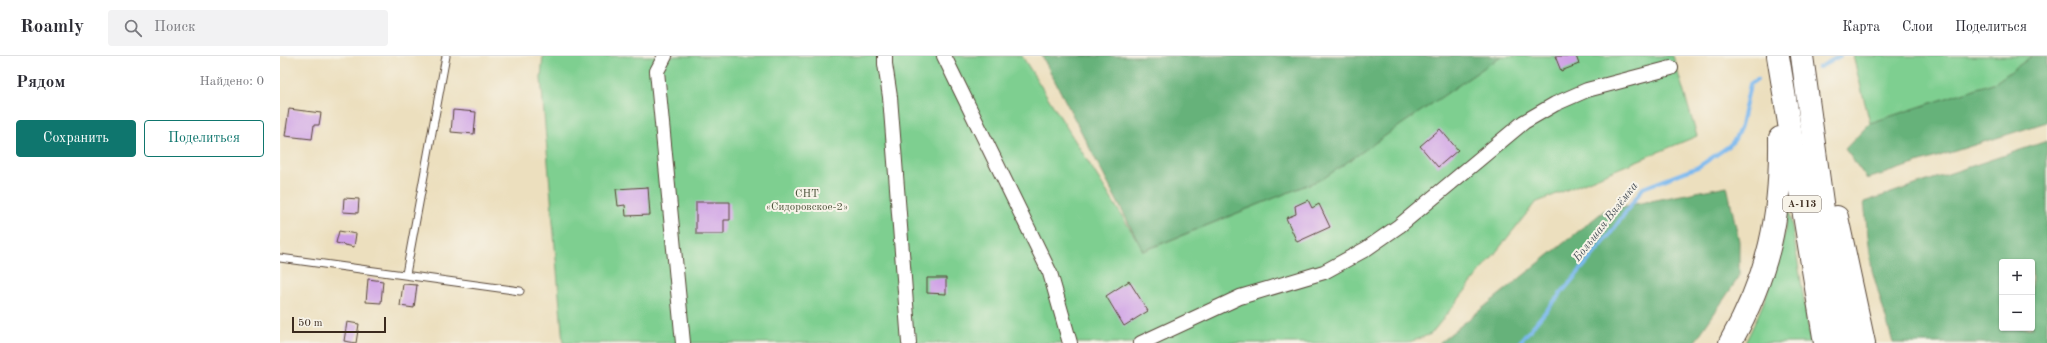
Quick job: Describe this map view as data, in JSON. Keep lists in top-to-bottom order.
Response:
{
  "streets": {
    "highway": ["А-113"]
  },
  "water": ["Большая Вязёмка"],
  "parks": ["СНТ «Сидоровское-2»"],
  "scale_bar": "50 m",
  "page": {
    "header": "Roamly",
    "search": "Поиск",
    "nav": ["Карта", "Слои", "Поделиться"],
    "heading": ["Рядом", "Найдено: 0"],
    "buttons": ["Сохранить", "Поделиться"],
    "map_buttons": ["+", "−"],
    "scale": "50 m"
  }
}
